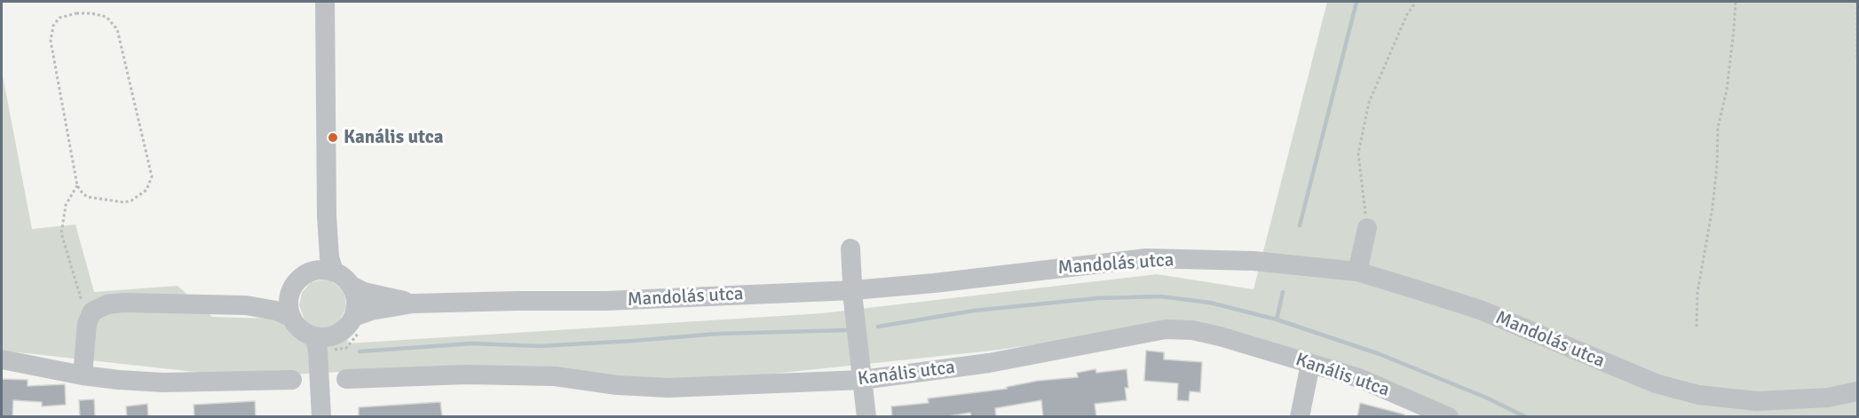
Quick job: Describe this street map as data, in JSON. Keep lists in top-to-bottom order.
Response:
{
  "streets": {
    "street": ["Mandolás utca", "Kanális utca"]
  },
  "places": ["Kanális utca"]
}
